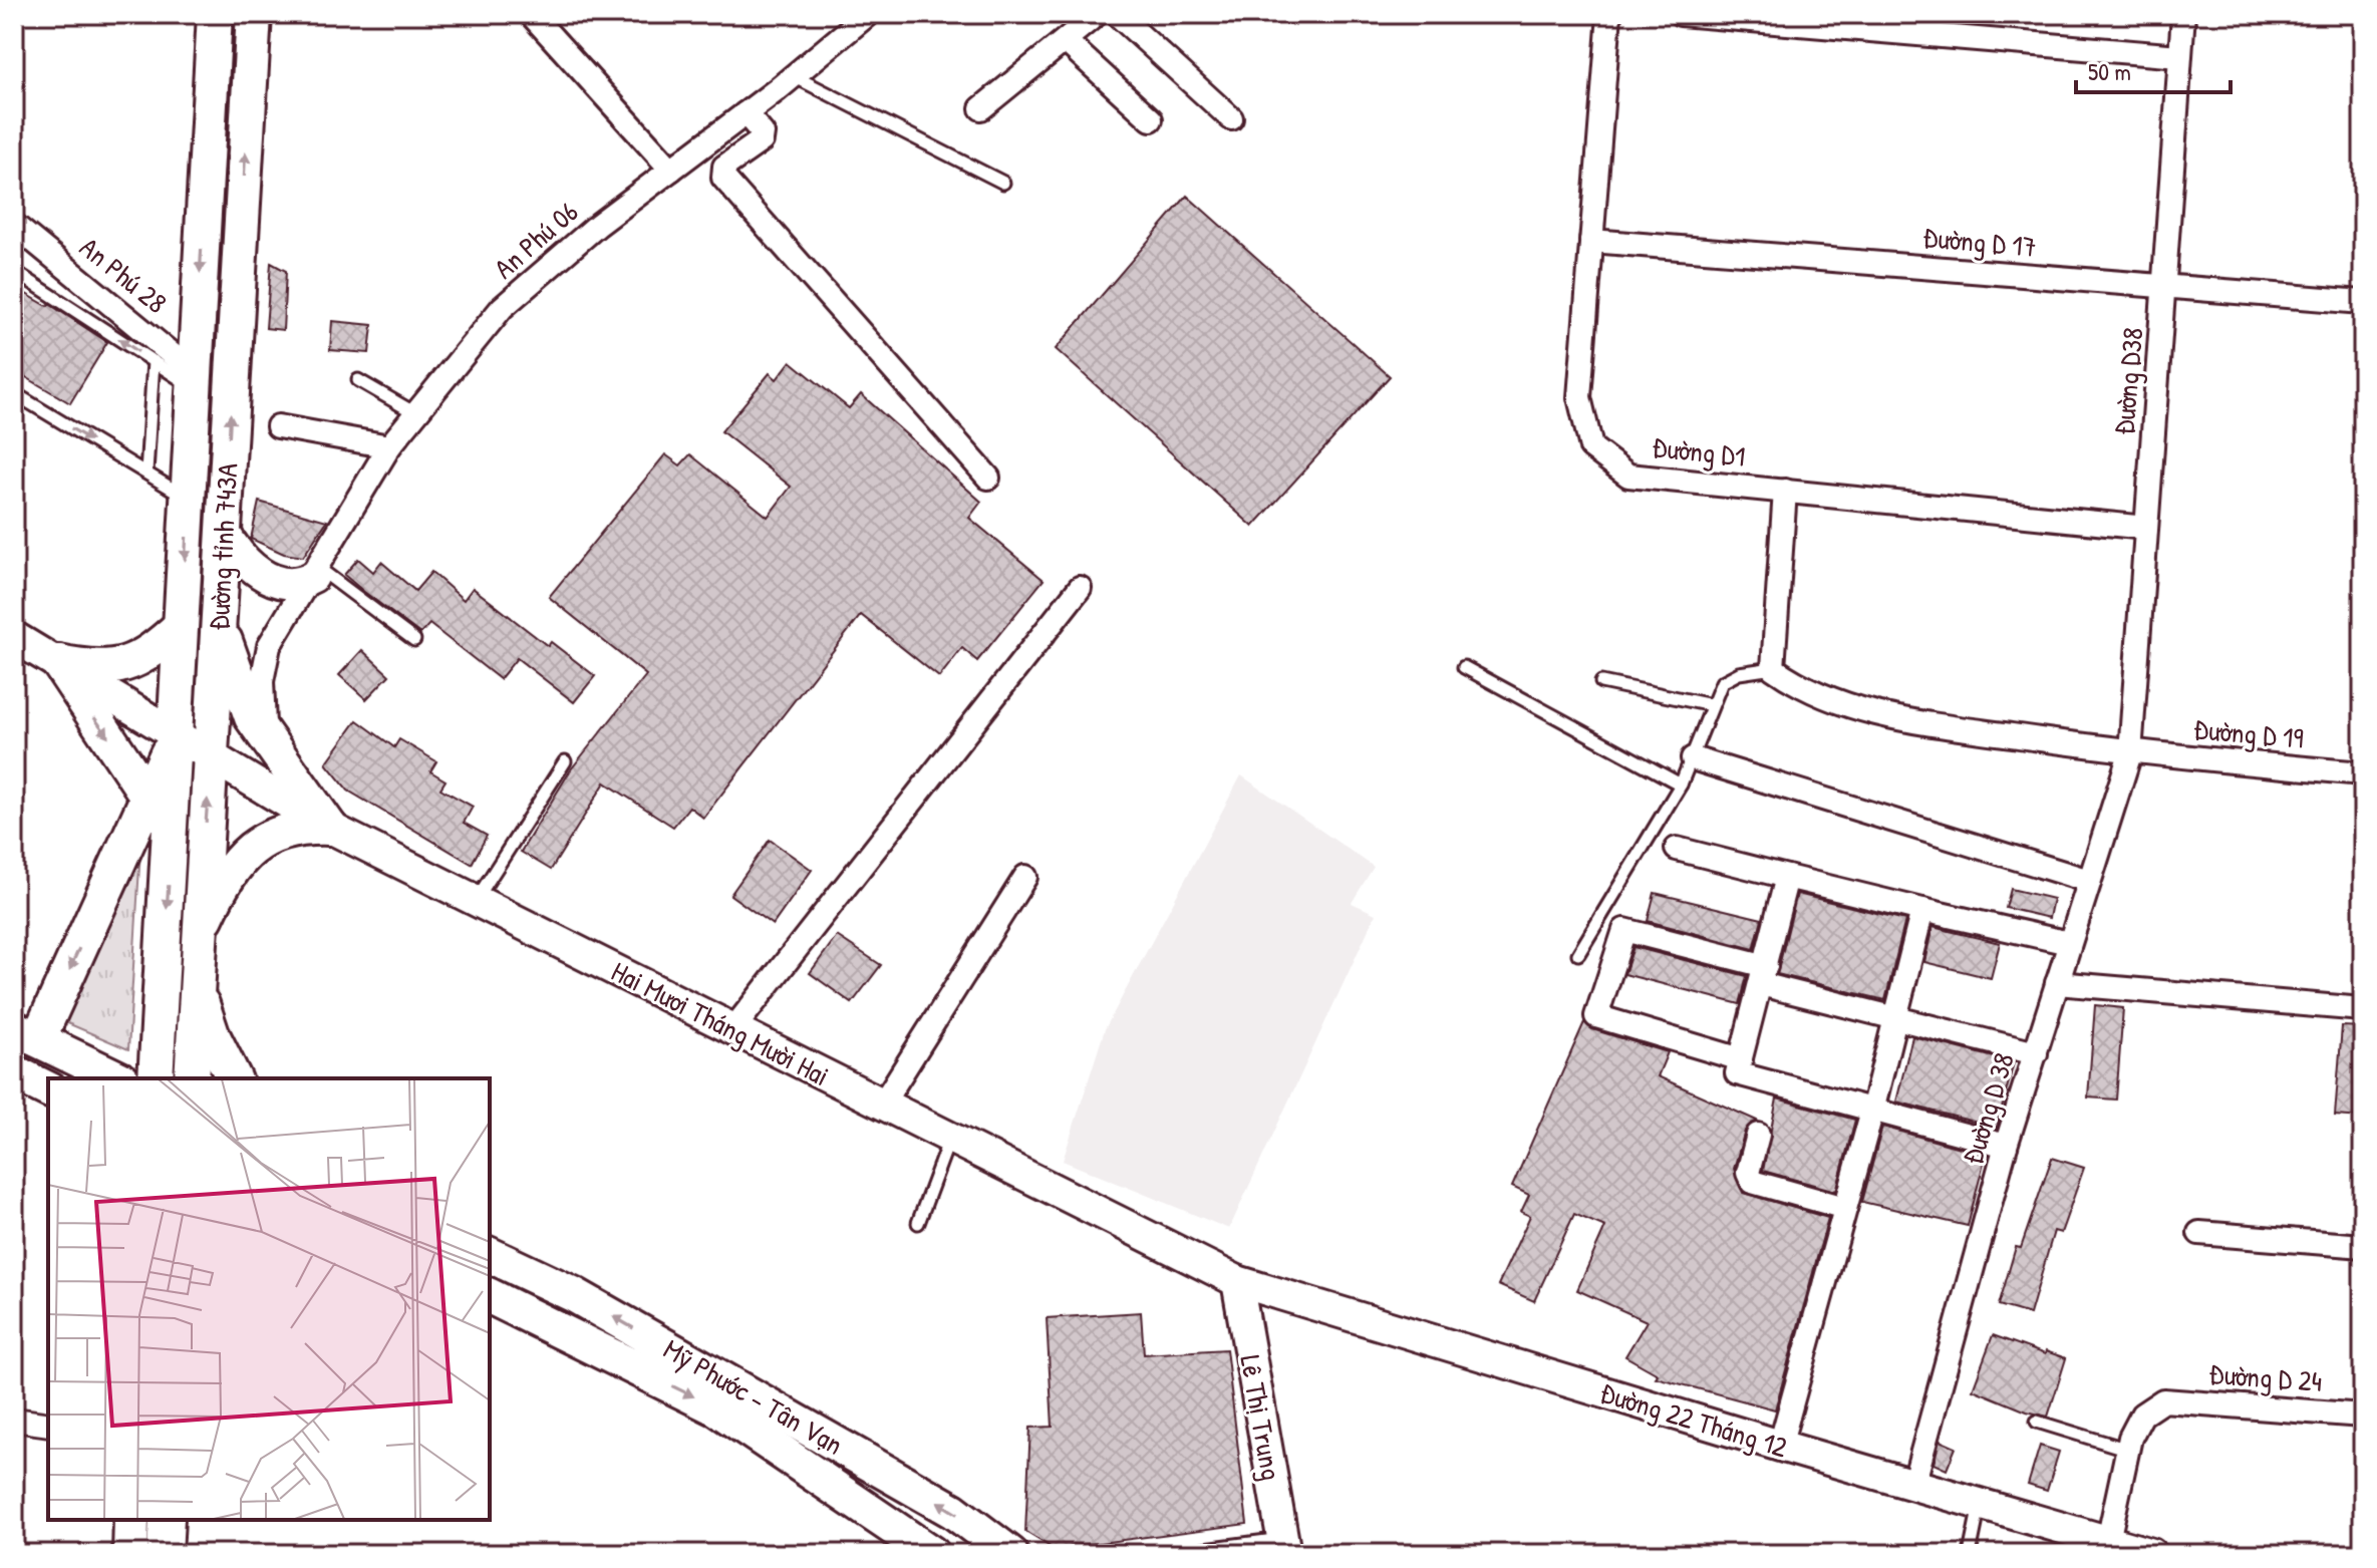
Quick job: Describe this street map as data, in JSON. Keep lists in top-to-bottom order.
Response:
{
  "streets": {
    "main road": [
      "Đường tỉnh 743A",
      "Hai Mươi Tháng Mười Hai",
      "Mỹ Phước - Tân Vạn",
      "Lê Thị Trung",
      "Đường 22 Tháng 12"
    ],
    "street": [
      "An Phú 06",
      "Đường D 17",
      "An Phú 28",
      "Đường D38",
      "Đường D1",
      "Đường D 19",
      "Đường D 38",
      "Đường D 24"
    ]
  },
  "crossings": [
    ["Đường D 17", "Đường D38"],
    ["Đường D 17", "Đường D1"],
    ["An Phú 28", "Đường tỉnh 743A"],
    ["Đường D38", "Đường D1"],
    ["Đường D38", "Đường D 19"],
    ["Đường D38", "Đường D 38"],
    ["Đường tỉnh 743A", "Hai Mươi Tháng Mười Hai"],
    ["Đường D 19", "Đường D 38"],
    ["Hai Mươi Tháng Mười Hai", "Lê Thị Trung"],
    ["Hai Mươi Tháng Mười Hai", "Đường 22 Tháng 12"],
    ["Đường D 38", "Đường 22 Tháng 12"],
    ["Lê Thị Trung", "Đường 22 Tháng 12"]
  ],
  "scale_bar": "50 m"
}
